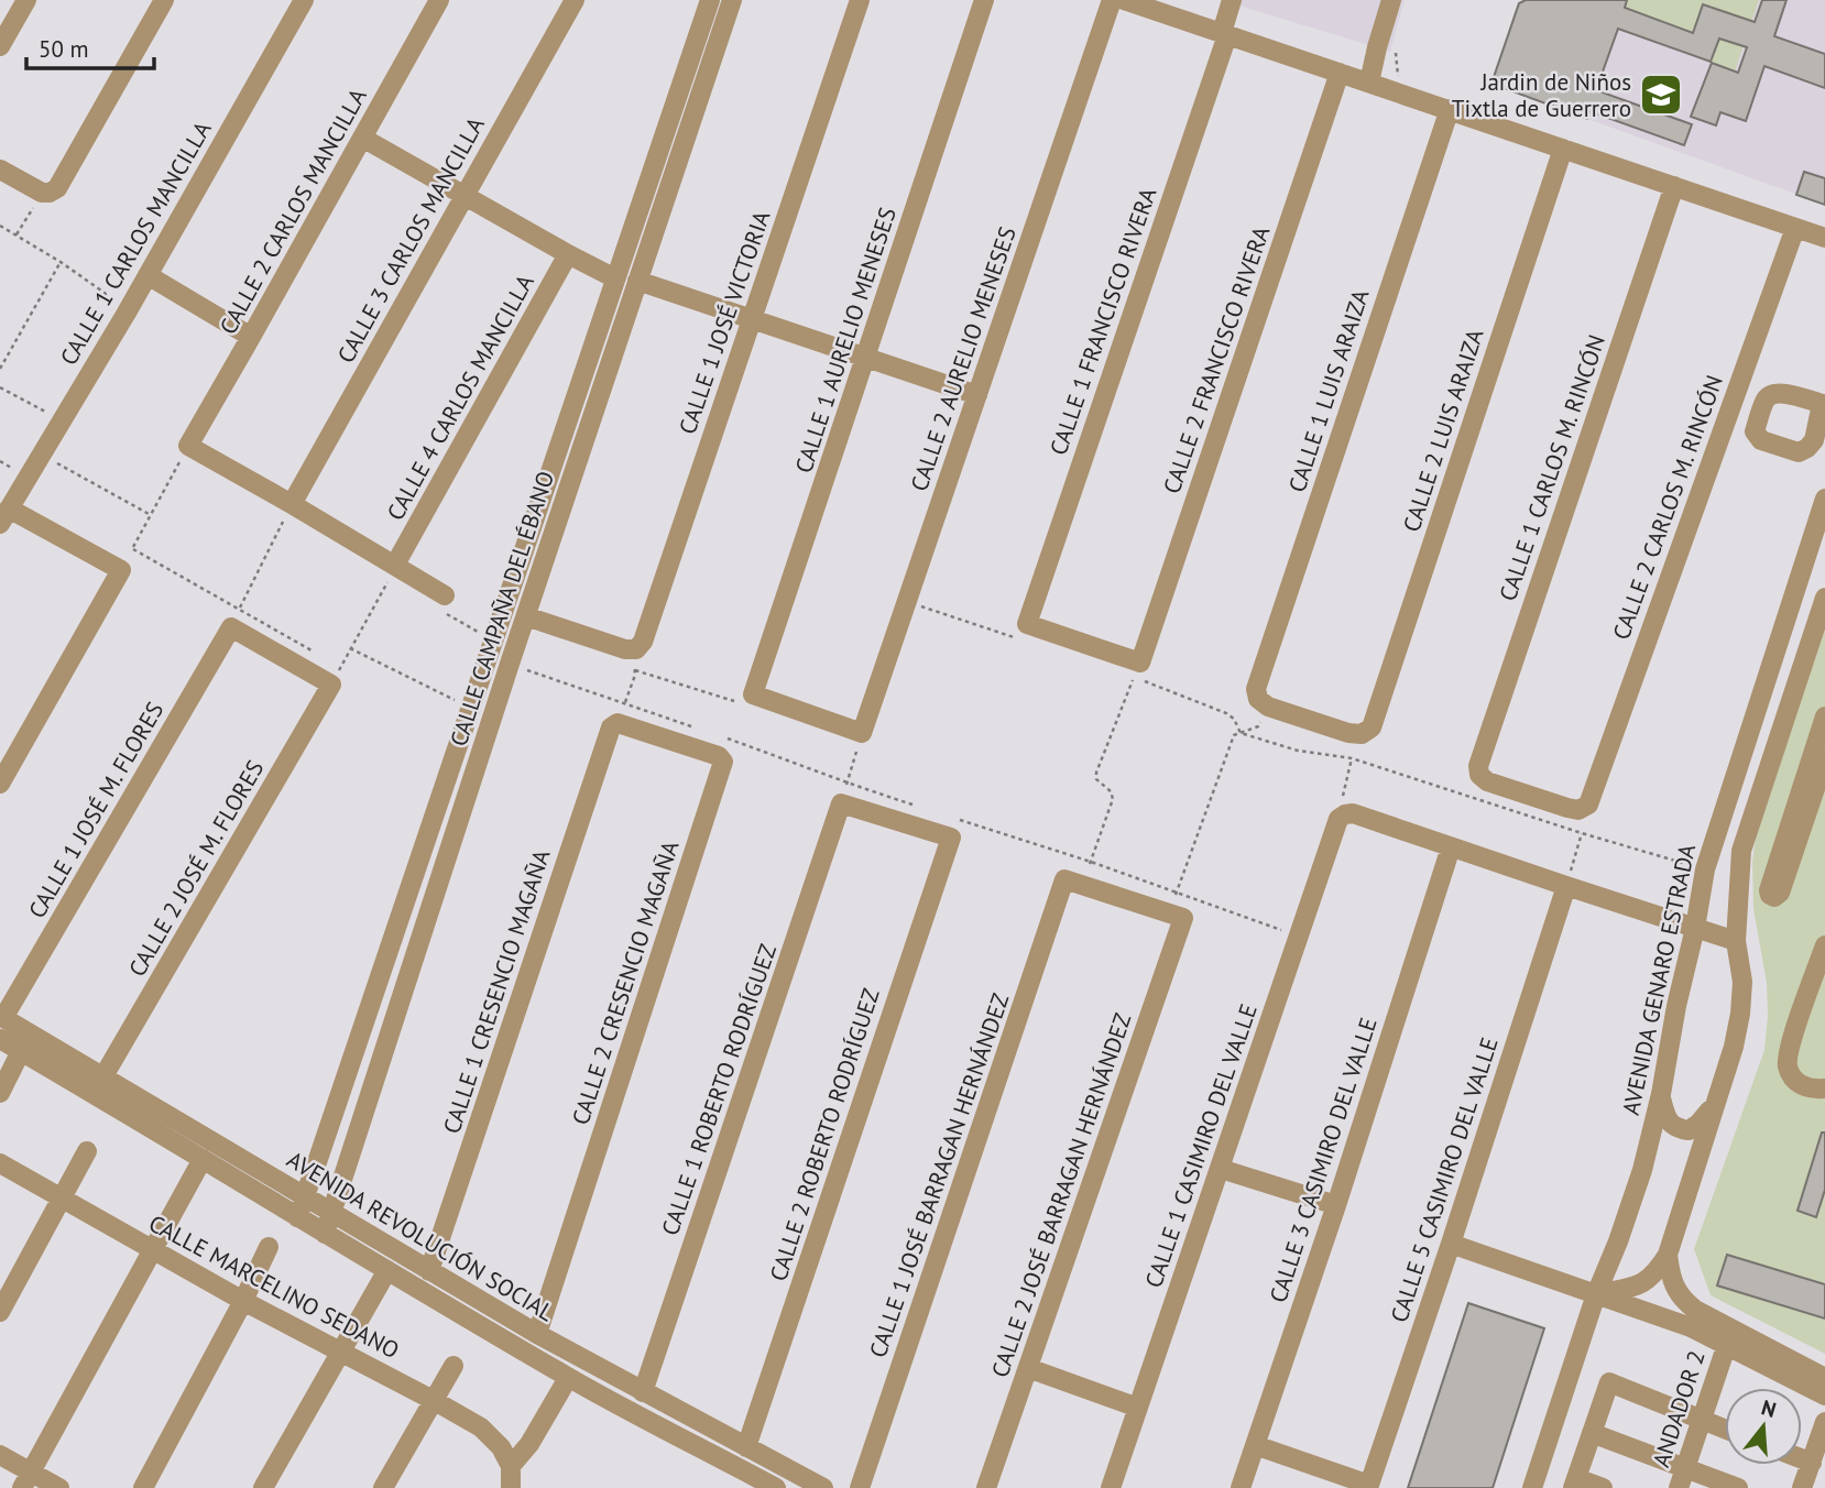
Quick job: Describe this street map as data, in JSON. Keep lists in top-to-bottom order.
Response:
{
  "streets": {
    "street": [
      "CALLE 2 CARLOS MANCILLA",
      "CALLE 3 CARLOS MANCILLA",
      "CALLE 1 CARLOS MANCILLA",
      "CALLE 1 FRANCISCO RIVERA",
      "CALLE 1 JOSÉ VICTORIA",
      "CALLE 1 AURELIO MENESES",
      "CALLE 2 AURELIO MENESES",
      "CALLE 2 FRANCISCO RIVERA",
      "CALLE 1 LUIS ARAIZA",
      "CALLE 4 CARLOS MANCILLA",
      "CALLE 2 LUIS ARAIZA",
      "CALLE 1 CARLOS M. RINCÓN",
      "CALLE 2 CARLOS M. RINCÓN",
      "CALLE CAMPAÑA DEL ÉBANO",
      "CALLE 1 JOSÉ M. FLORES",
      "CALLE 2 JOSÉ M. FLORES",
      "AVENIDA GENARO ESTRADA",
      "CALLE 2 CRESENCIO MAGAÑA",
      "CALLE 1 CRESENCIO MAGAÑA",
      "CALLE 1 ROBERTO RODRÍGUEZ",
      "CALLE 2 ROBERTO RODRÍGUEZ",
      "CALLE 1 CASIMIRO DEL VALLE",
      "CALLE 3 CASIMIRO DEL VALLE",
      "CALLE 1 JOSÉ BARRAGAN HERNÁNDEZ",
      "CALLE 5 CASIMIRO DEL VALLE",
      "CALLE 2 JOSÉ BARRAGAN HERNÁNDEZ",
      "AVENIDA REVOLUCIÓN SOCIAL",
      "CALLE MARCELINO SEDANO",
      "ANDADOR 2"
    ]
  },
  "crossings": [
    ["CALLE 1 FRANCISCO RIVERA", "CALLE 2 FRANCISCO RIVERA"],
    ["CALLE 1 LUIS ARAIZA", "CALLE 2 LUIS ARAIZA"],
    ["CALLE 1 CARLOS M. RINCÓN", "CALLE 2 CARLOS M. RINCÓN"],
    ["CALLE CAMPAÑA DEL ÉBANO", "AVENIDA REVOLUCIÓN SOCIAL"],
    ["CALLE 1 JOSÉ M. FLORES", "AVENIDA REVOLUCIÓN SOCIAL"],
    ["CALLE 2 JOSÉ M. FLORES", "AVENIDA REVOLUCIÓN SOCIAL"],
    ["CALLE 2 CRESENCIO MAGAÑA", "CALLE 1 CRESENCIO MAGAÑA"],
    ["CALLE 2 CRESENCIO MAGAÑA", "AVENIDA REVOLUCIÓN SOCIAL"],
    ["CALLE 1 CRESENCIO MAGAÑA", "AVENIDA REVOLUCIÓN SOCIAL"],
    ["CALLE 1 ROBERTO RODRÍGUEZ", "CALLE 2 ROBERTO RODRÍGUEZ"],
    ["CALLE 1 ROBERTO RODRÍGUEZ", "AVENIDA REVOLUCIÓN SOCIAL"],
    ["CALLE 2 ROBERTO RODRÍGUEZ", "AVENIDA REVOLUCIÓN SOCIAL"]
  ],
  "places": {
    "school or university": ["Jardin de Niños Tixtla de Guerrero"]
  },
  "scale_bar": "50 m",
  "north": "top"
}
